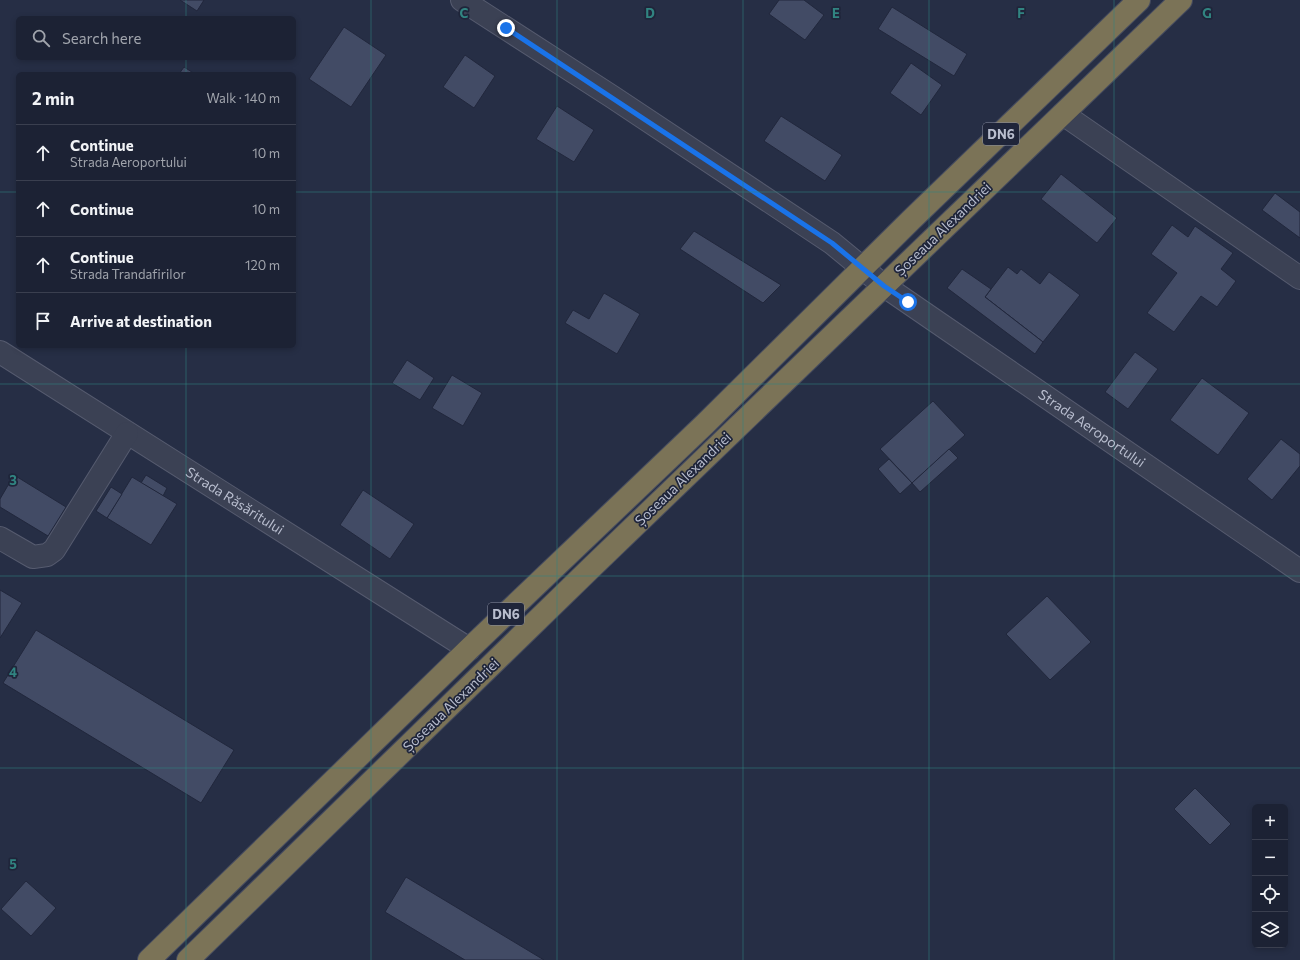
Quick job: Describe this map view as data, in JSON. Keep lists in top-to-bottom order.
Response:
{
  "streets": {
    "highway": ["DN6", "Șoseaua Alexandriei"],
    "street": ["Strada Aeroportului", "Strada Răsăritului"]
  },
  "crossings": [
    ["Șoseaua Alexandriei", "Strada Aeroportului"],
    ["Șoseaua Alexandriei", "Strada Răsăritului"]
  ],
  "page": {
    "search": "Search here",
    "heading": ["2 min", "Walk · 140 m"],
    "list": [
      ["Continue", "Strada Aeroportului", "10 m"],
      ["Continue", "10 m"],
      ["Continue", "Strada Trandafirilor", "120 m"],
      "Arrive at destination"
    ],
    "map_buttons": ["+", "−"]
  },
  "grid": {
    "columns": [
      "C",
      "D",
      "E",
      "F",
      "G"
    ],
    "rows": ["3", "4", "5"]
  }
}
